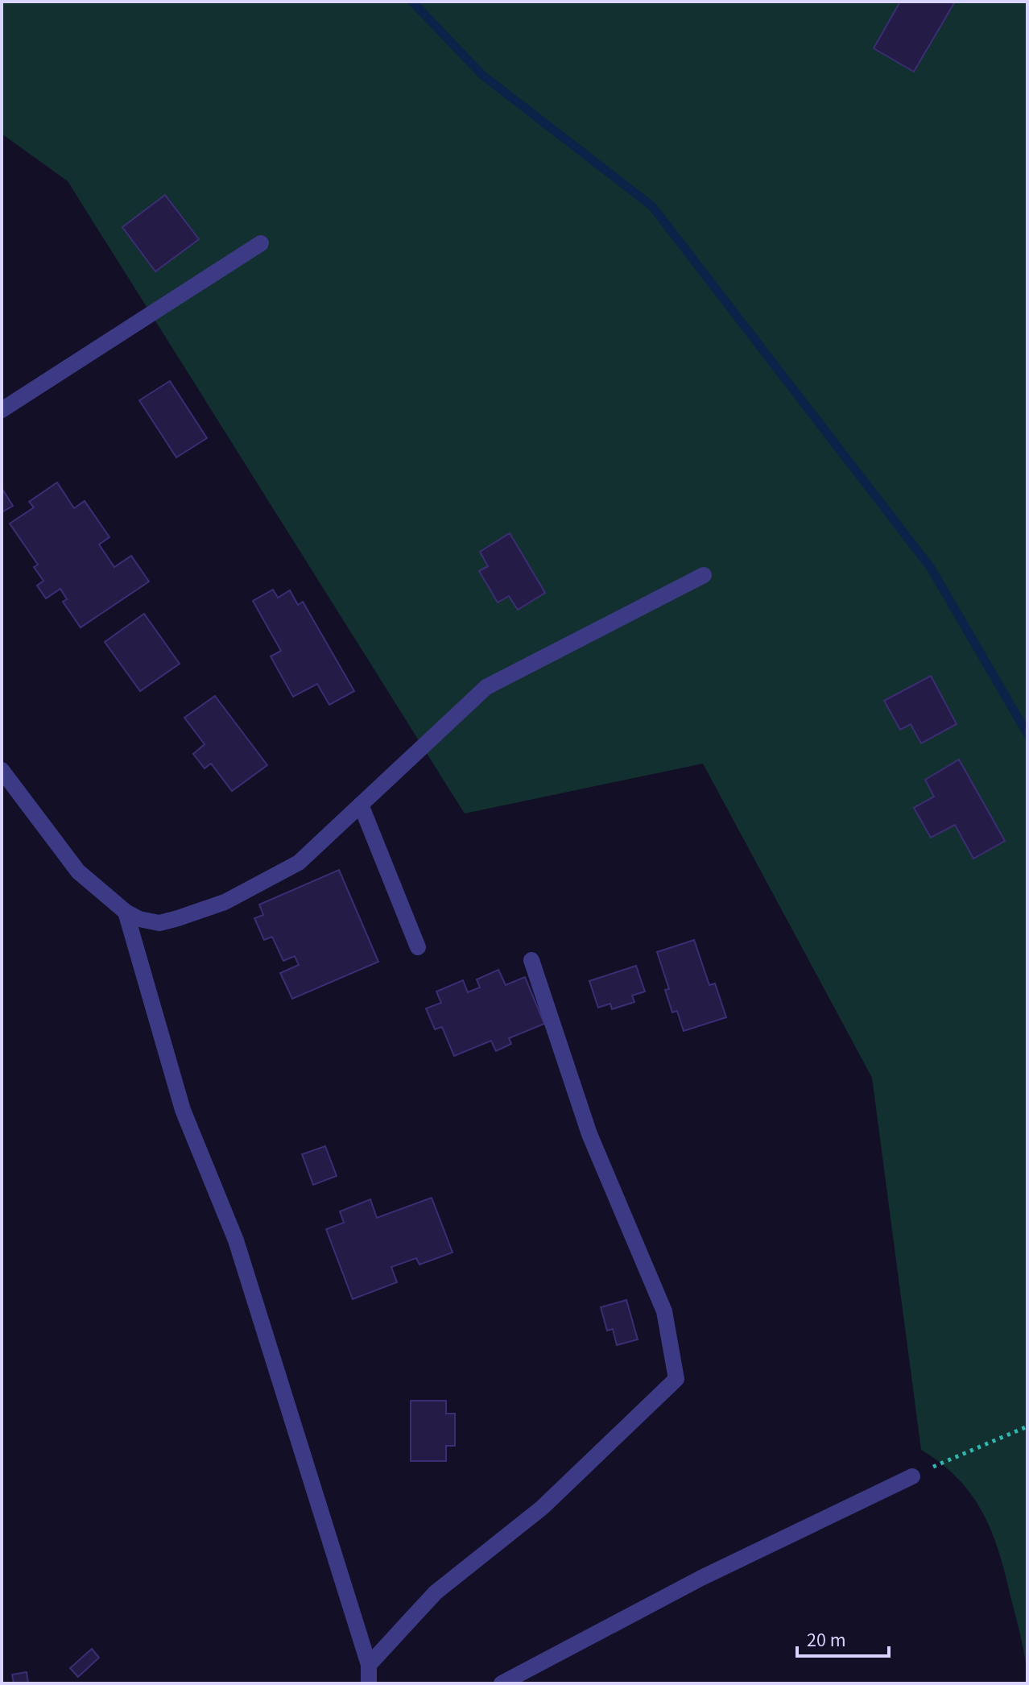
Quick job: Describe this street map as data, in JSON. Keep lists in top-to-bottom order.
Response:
{
  "scale_bar": "20 m"
}
